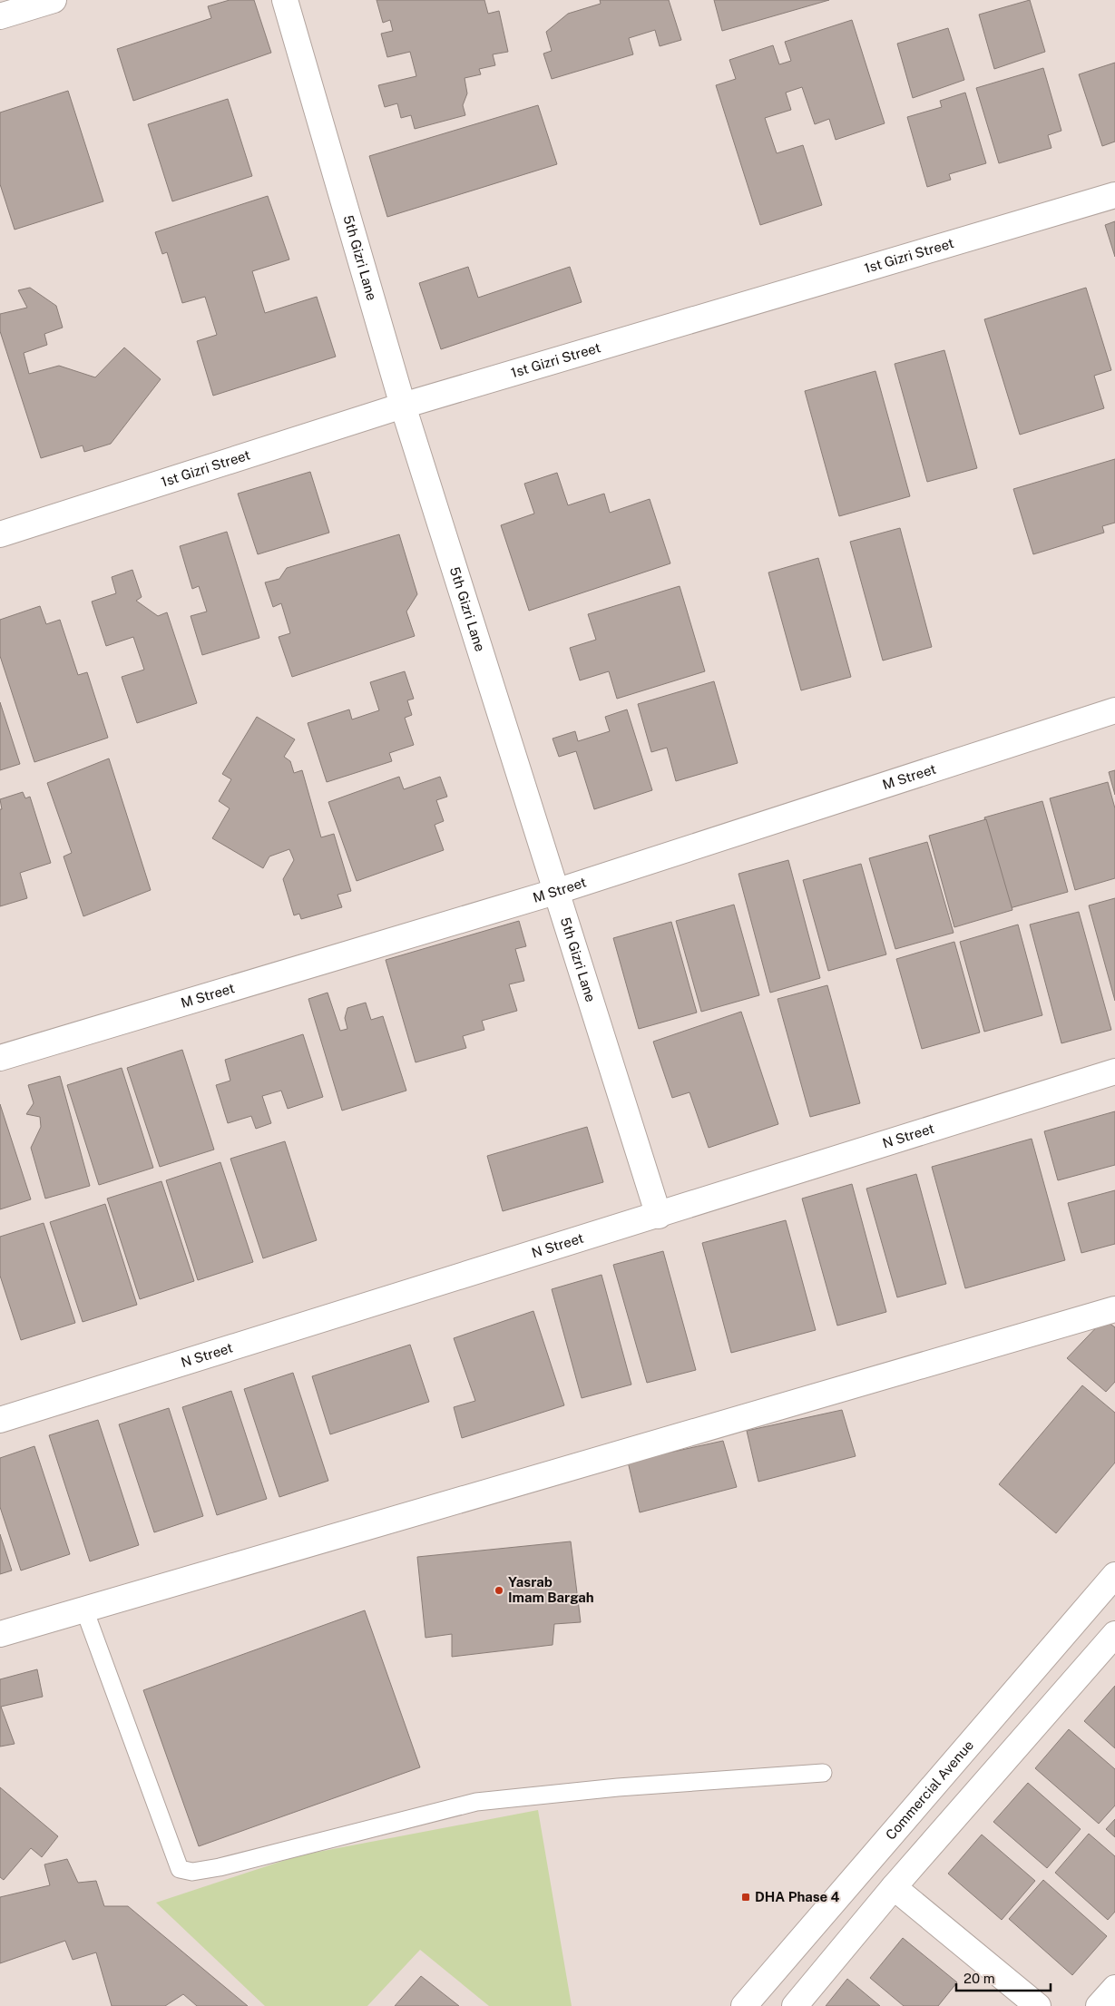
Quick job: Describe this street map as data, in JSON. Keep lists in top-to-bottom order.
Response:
{
  "streets": {
    "street": [
      "1st Gizri Street",
      "5th Gizri Lane",
      "M Street",
      "N Street",
      "Commercial Avenue"
    ]
  },
  "crossings": [
    ["1st Gizri Street", "5th Gizri Lane"],
    ["5th Gizri Lane", "M Street"],
    ["5th Gizri Lane", "N Street"]
  ],
  "places": {
    "other": ["Yasrab Imam Bargah"],
    "transit": ["DHA Phase 4"]
  },
  "scale_bar": "20 m"
}
